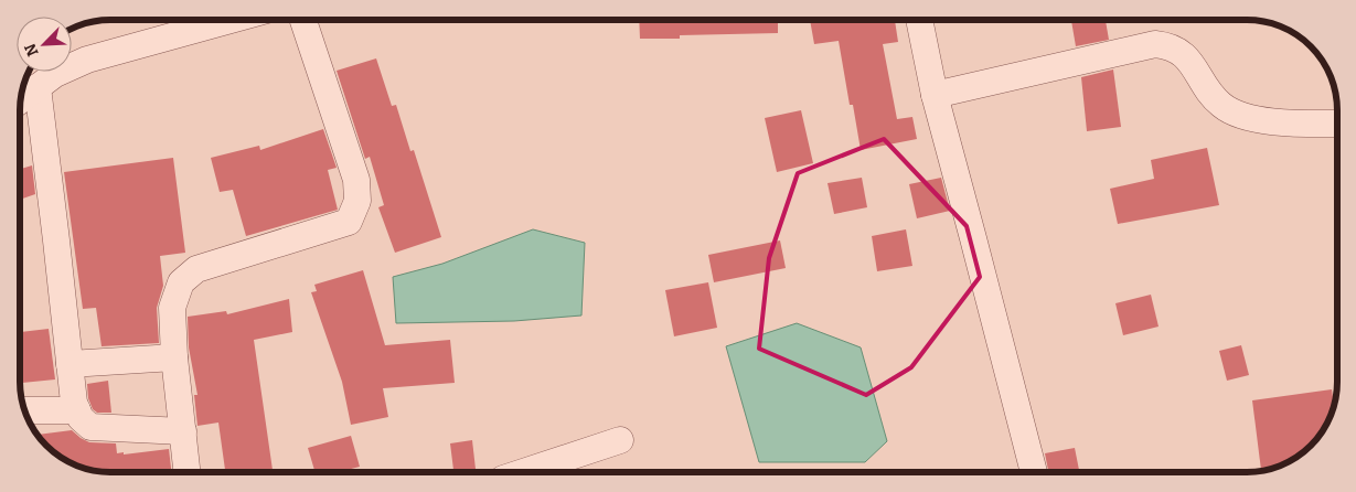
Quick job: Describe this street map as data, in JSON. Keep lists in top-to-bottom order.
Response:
{
  "north": "bottom left"
}
